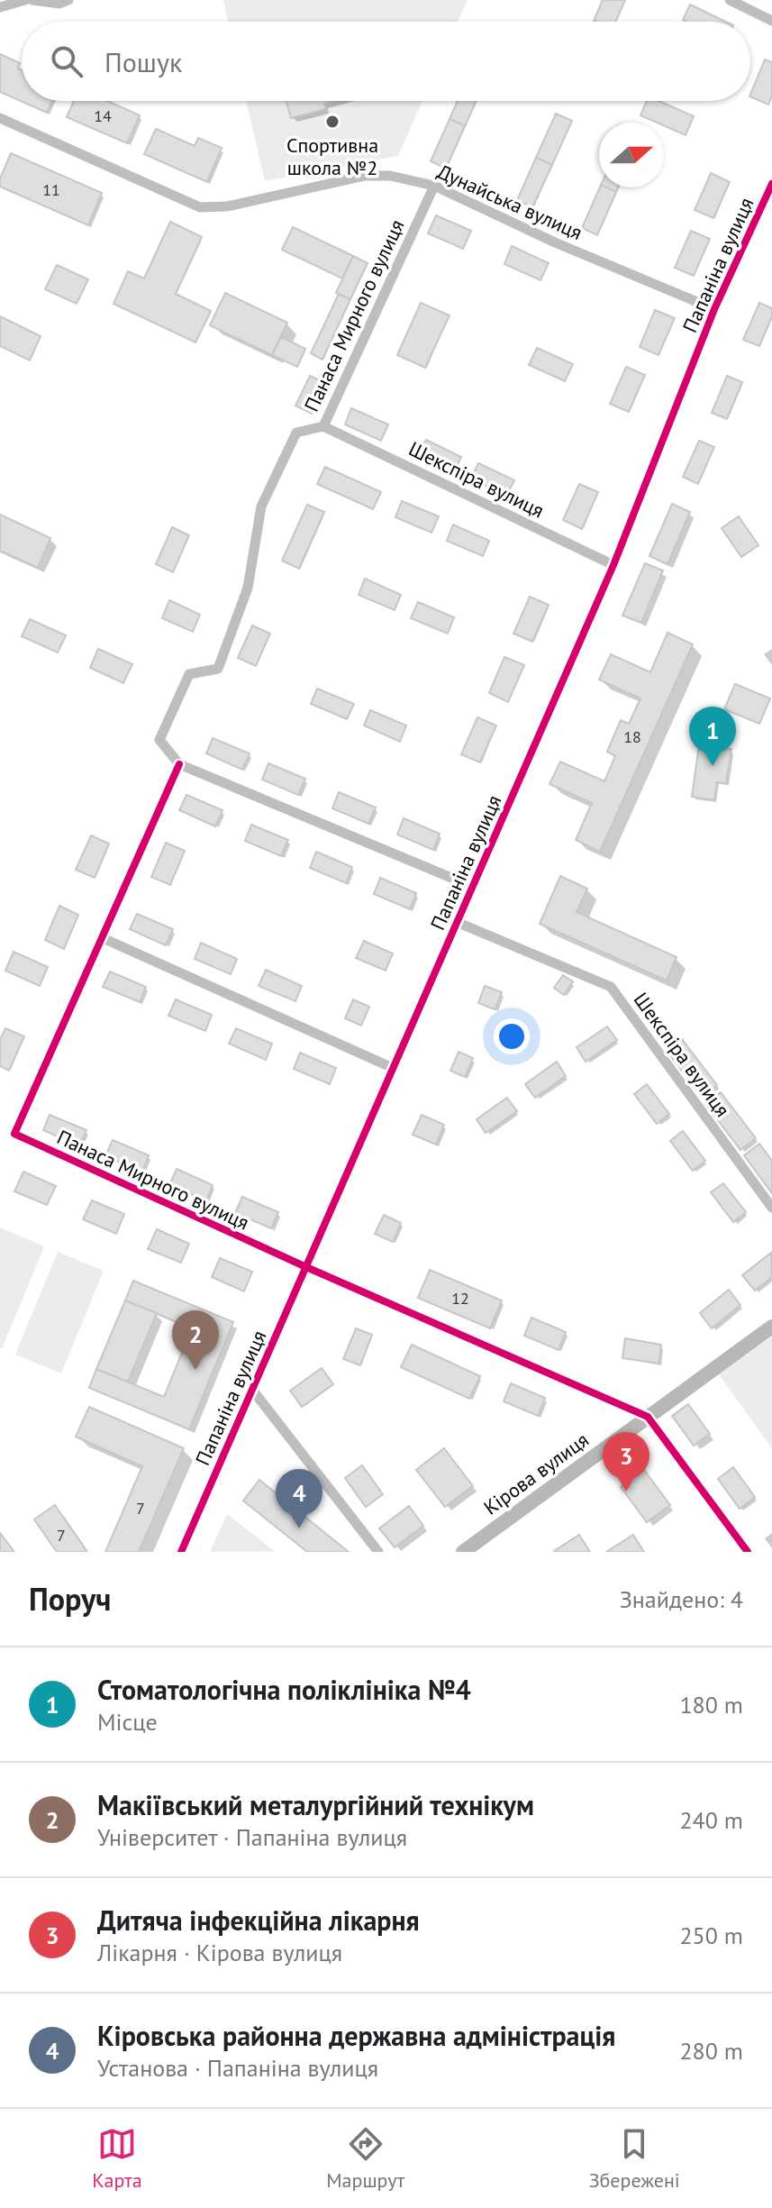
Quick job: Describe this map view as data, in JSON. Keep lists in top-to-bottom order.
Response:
{
  "streets": {
    "street": [
      "Дунайська вулиця",
      "Папаніна вулиця",
      "Панаса Мирного вулиця",
      "Шекспіра вулиця",
      "Кірова вулиця"
    ]
  },
  "crossings": [
    ["Дунайська вулиця", "Папаніна вулиця"],
    ["Дунайська вулиця", "Панаса Мирного вулиця"],
    ["Папаніна вулиця", "Панаса Мирного вулиця"],
    ["Папаніна вулиця", "Шекспіра вулиця"],
    ["Панаса Мирного вулиця", "Шекспіра вулиця"],
    ["Панаса Мирного вулиця", "Кірова вулиця"]
  ],
  "places": ["Спортивна школа №2"],
  "house_numbers": [
    "14",
    "11",
    "18",
    "12",
    "7",
    "7"
  ],
  "north": "right",
  "page": {
    "search": "Пошук",
    "pins": [
      "1",
      "2",
      "3",
      "4"
    ],
    "heading": ["Поруч", "Знайдено: 4"],
    "list": [
      {
        "mark": "1",
        "name": "Стоматологічна поліклініка №4",
        "note": "Місце",
        "value": "180 m"
      },
      {
        "mark": "2",
        "name": "Макіївський металургійний технікум",
        "note": "Університет · Папаніна вулиця",
        "value": "240 m"
      },
      {
        "mark": "3",
        "name": "Дитяча інфекційна лікарня",
        "note": "Лікарня · Кірова вулиця",
        "value": "250 m"
      },
      {
        "mark": "4",
        "name": "Кіровська районна державна адміністрація",
        "note": "Установа · Папаніна вулиця",
        "value": "280 m"
      }
    ],
    "nav": ["Карта", "Маршрут", "Збережені"]
  }
}
